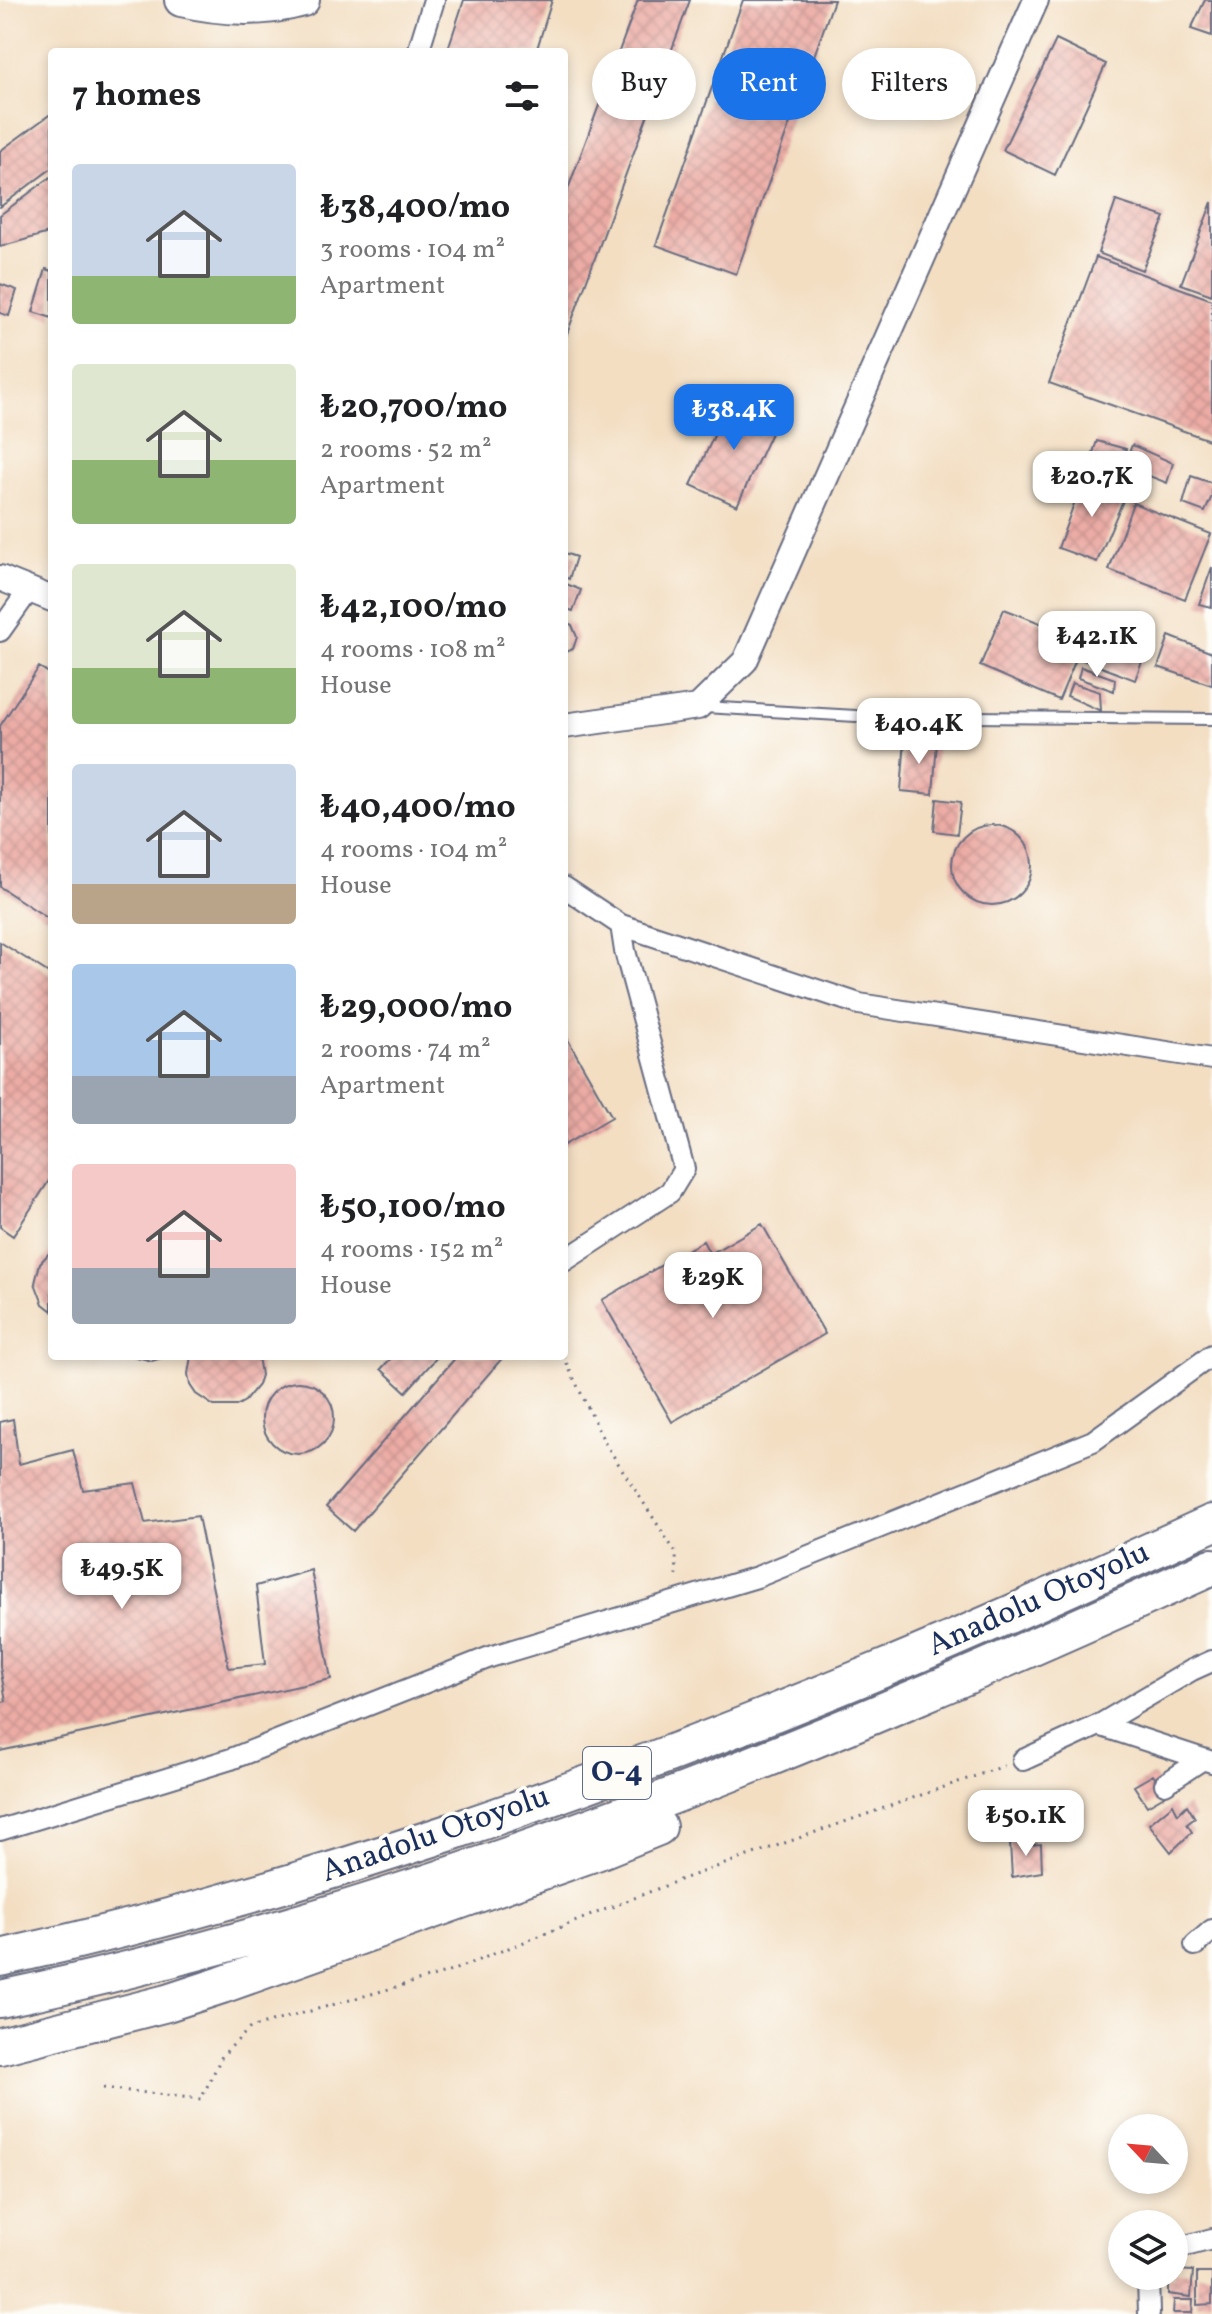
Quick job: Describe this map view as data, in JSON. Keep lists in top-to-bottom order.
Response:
{
  "streets": {
    "highway": ["Anadolu Otoyolu", "O-4"]
  },
  "north": "top left",
  "page": {
    "chip": ["Buy", "Rent", "Filters"],
    "heading": "7 homes",
    "list": [
      {
        "name": "₺38,400/mo",
        "note": "3 rooms · 104 m² · Apartment"
      },
      {
        "name": "₺20,700/mo",
        "note": "2 rooms · 52 m² · Apartment"
      },
      {
        "name": "₺42,100/mo",
        "note": "4 rooms · 108 m² · House"
      },
      {
        "name": "₺40,400/mo",
        "note": "4 rooms · 104 m² · House"
      },
      {
        "name": "₺29,000/mo",
        "note": "2 rooms · 74 m² · Apartment"
      },
      {
        "name": "₺50,100/mo",
        "note": "4 rooms · 152 m² · House"
      }
    ],
    "price": [
      "₺38.4K",
      "₺20.7K",
      "₺42.1K",
      "₺40.4K",
      "₺29K",
      "₺49.5K",
      "₺50.1K"
    ]
  }
}
